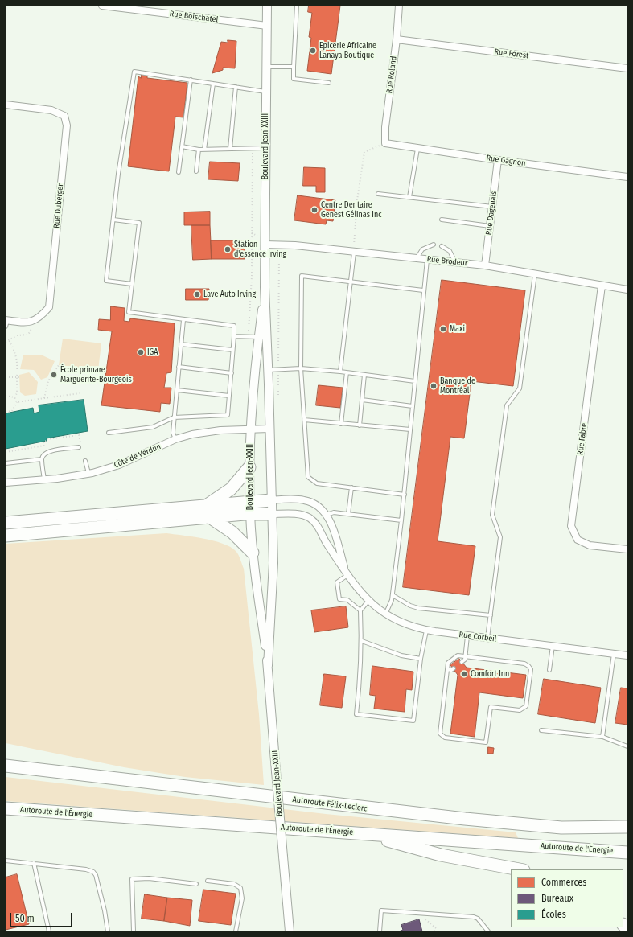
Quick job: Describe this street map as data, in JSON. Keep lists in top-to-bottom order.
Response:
{
  "streets": {
    "highway": ["Autoroute Félix-Leclerc", "Autoroute de l'Énergie"],
    "street": [
      "Rue Boischatel",
      "Rue Forest",
      "Rue Roland",
      "Boulevard Jean-XXIII",
      "Rue Gagnon",
      "Rue Duberger",
      "Rue Dagenais",
      "Rue Brodeur",
      "Rue Fabre",
      "Côte de Verdun",
      "Rue Corbeil"
    ]
  },
  "crossings": [
    ["Rue Boischatel", "Boulevard Jean-XXIII"],
    ["Rue Forest", "Rue Roland"],
    ["Rue Roland", "Rue Gagnon"],
    ["Boulevard Jean-XXIII", "Rue Brodeur"],
    ["Boulevard Jean-XXIII", "Côte de Verdun"],
    ["Boulevard Jean-XXIII", "Rue Corbeil"],
    ["Rue Gagnon", "Rue Dagenais"],
    ["Rue Dagenais", "Rue Brodeur"],
    ["Rue Brodeur", "Rue Fabre"]
  ],
  "places": [
    "Epicerie Africaine Lanaya Boutique",
    "Centre Dentaire Genest Gélinas Inc",
    "Station d'essence Irving",
    "Lave Auto Irving",
    "Maxi",
    "IGA",
    "École primare Marguerite-Bourgeois",
    "Banque de Montréal",
    "Comfort Inn"
  ],
  "legend": ["Commerces", "Bureaux", "Écoles"],
  "scale_bar": "50 m"
}
